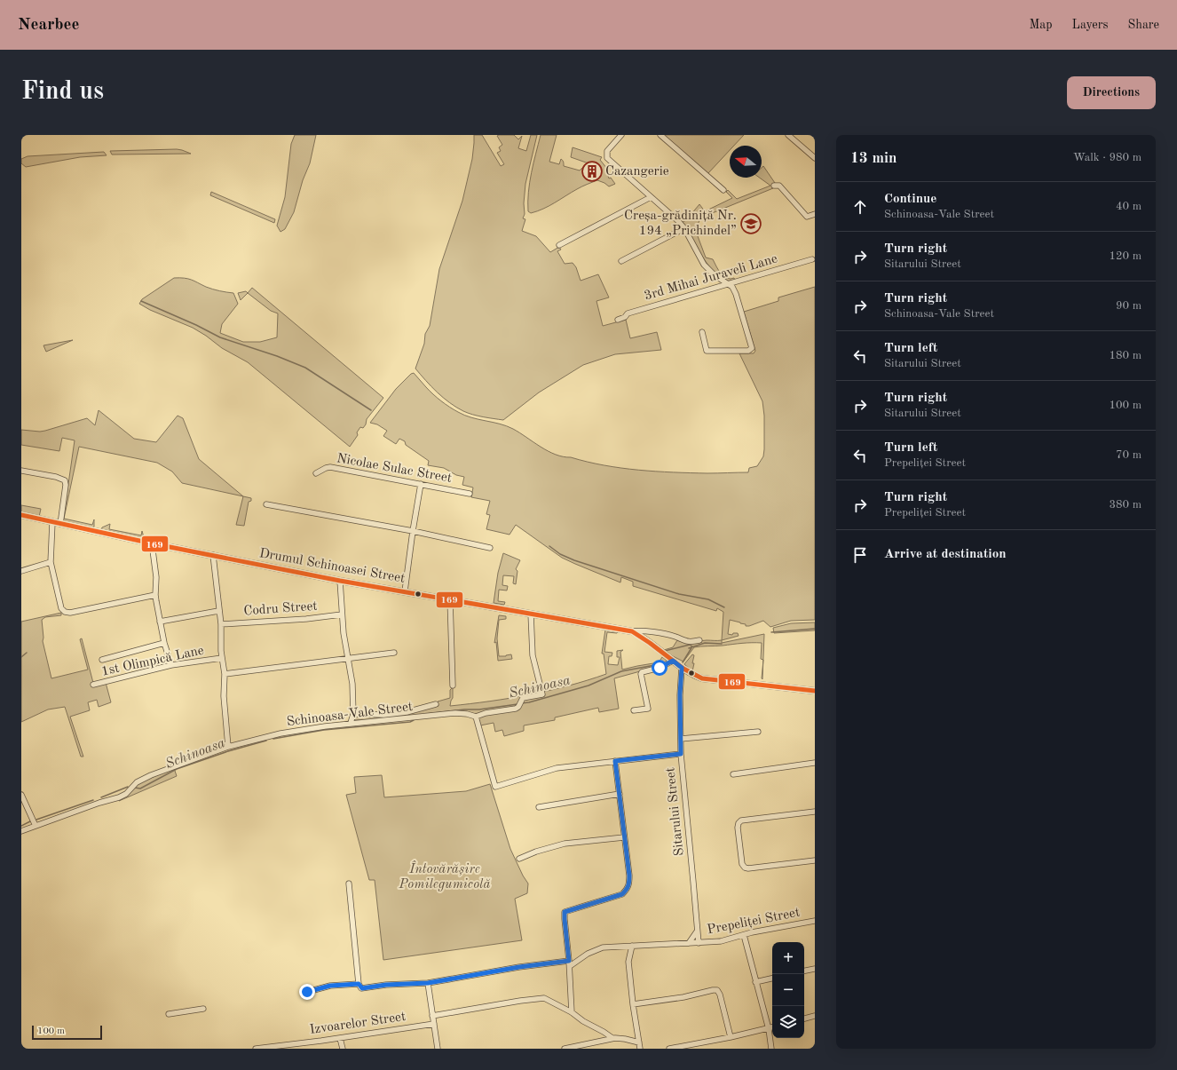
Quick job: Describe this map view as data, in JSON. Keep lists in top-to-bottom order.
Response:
{
  "streets": {
    "street": [
      "3rd Mihai Juraveli Lane",
      "Nicolae Sulac Street",
      "Drumul Schinoasei Street",
      "Codru Street",
      "1st Olimpică Lane",
      "Schinoasa-Vale Street",
      "Sitarului Street",
      "Prepeliței Street",
      "Izvoarelor Street"
    ]
  },
  "crossings": [
    ["Drumul Schinoasei Street", "Schinoasa-Vale Street"],
    ["Drumul Schinoasei Street", "Sitarului Street"],
    ["Sitarului Street", "Prepeliței Street"]
  ],
  "water": ["Schinoasa"],
  "parks": ["Întovărășire Pomilegumicolă"],
  "places": {
    "building": ["Cazangerie"],
    "school or university": ["Creșa-grădiniță Nr. 194 „Prichindel”"]
  },
  "lines": ["transit line 169"],
  "scale_bar": "100 m",
  "north": "left",
  "page": {
    "header": "Nearbee",
    "nav": ["Map", "Layers", "Share"],
    "buttons": "Directions",
    "title": "Find us",
    "heading": ["13 min", "Walk · 980 m"],
    "list": [
      ["Continue", "Schinoasa-Vale Street", "40 m"],
      ["Turn right", "Sitarului Street", "120 m"],
      ["Turn right", "Schinoasa-Vale Street", "90 m"],
      ["Turn left", "Sitarului Street", "180 m"],
      ["Turn right", "Sitarului Street", "100 m"],
      ["Turn left", "Prepeliței Street", "70 m"],
      ["Turn right", "Prepeliței Street", "380 m"],
      "Arrive at destination"
    ],
    "map_buttons": ["+", "−"],
    "scale": "100 m"
  }
}
